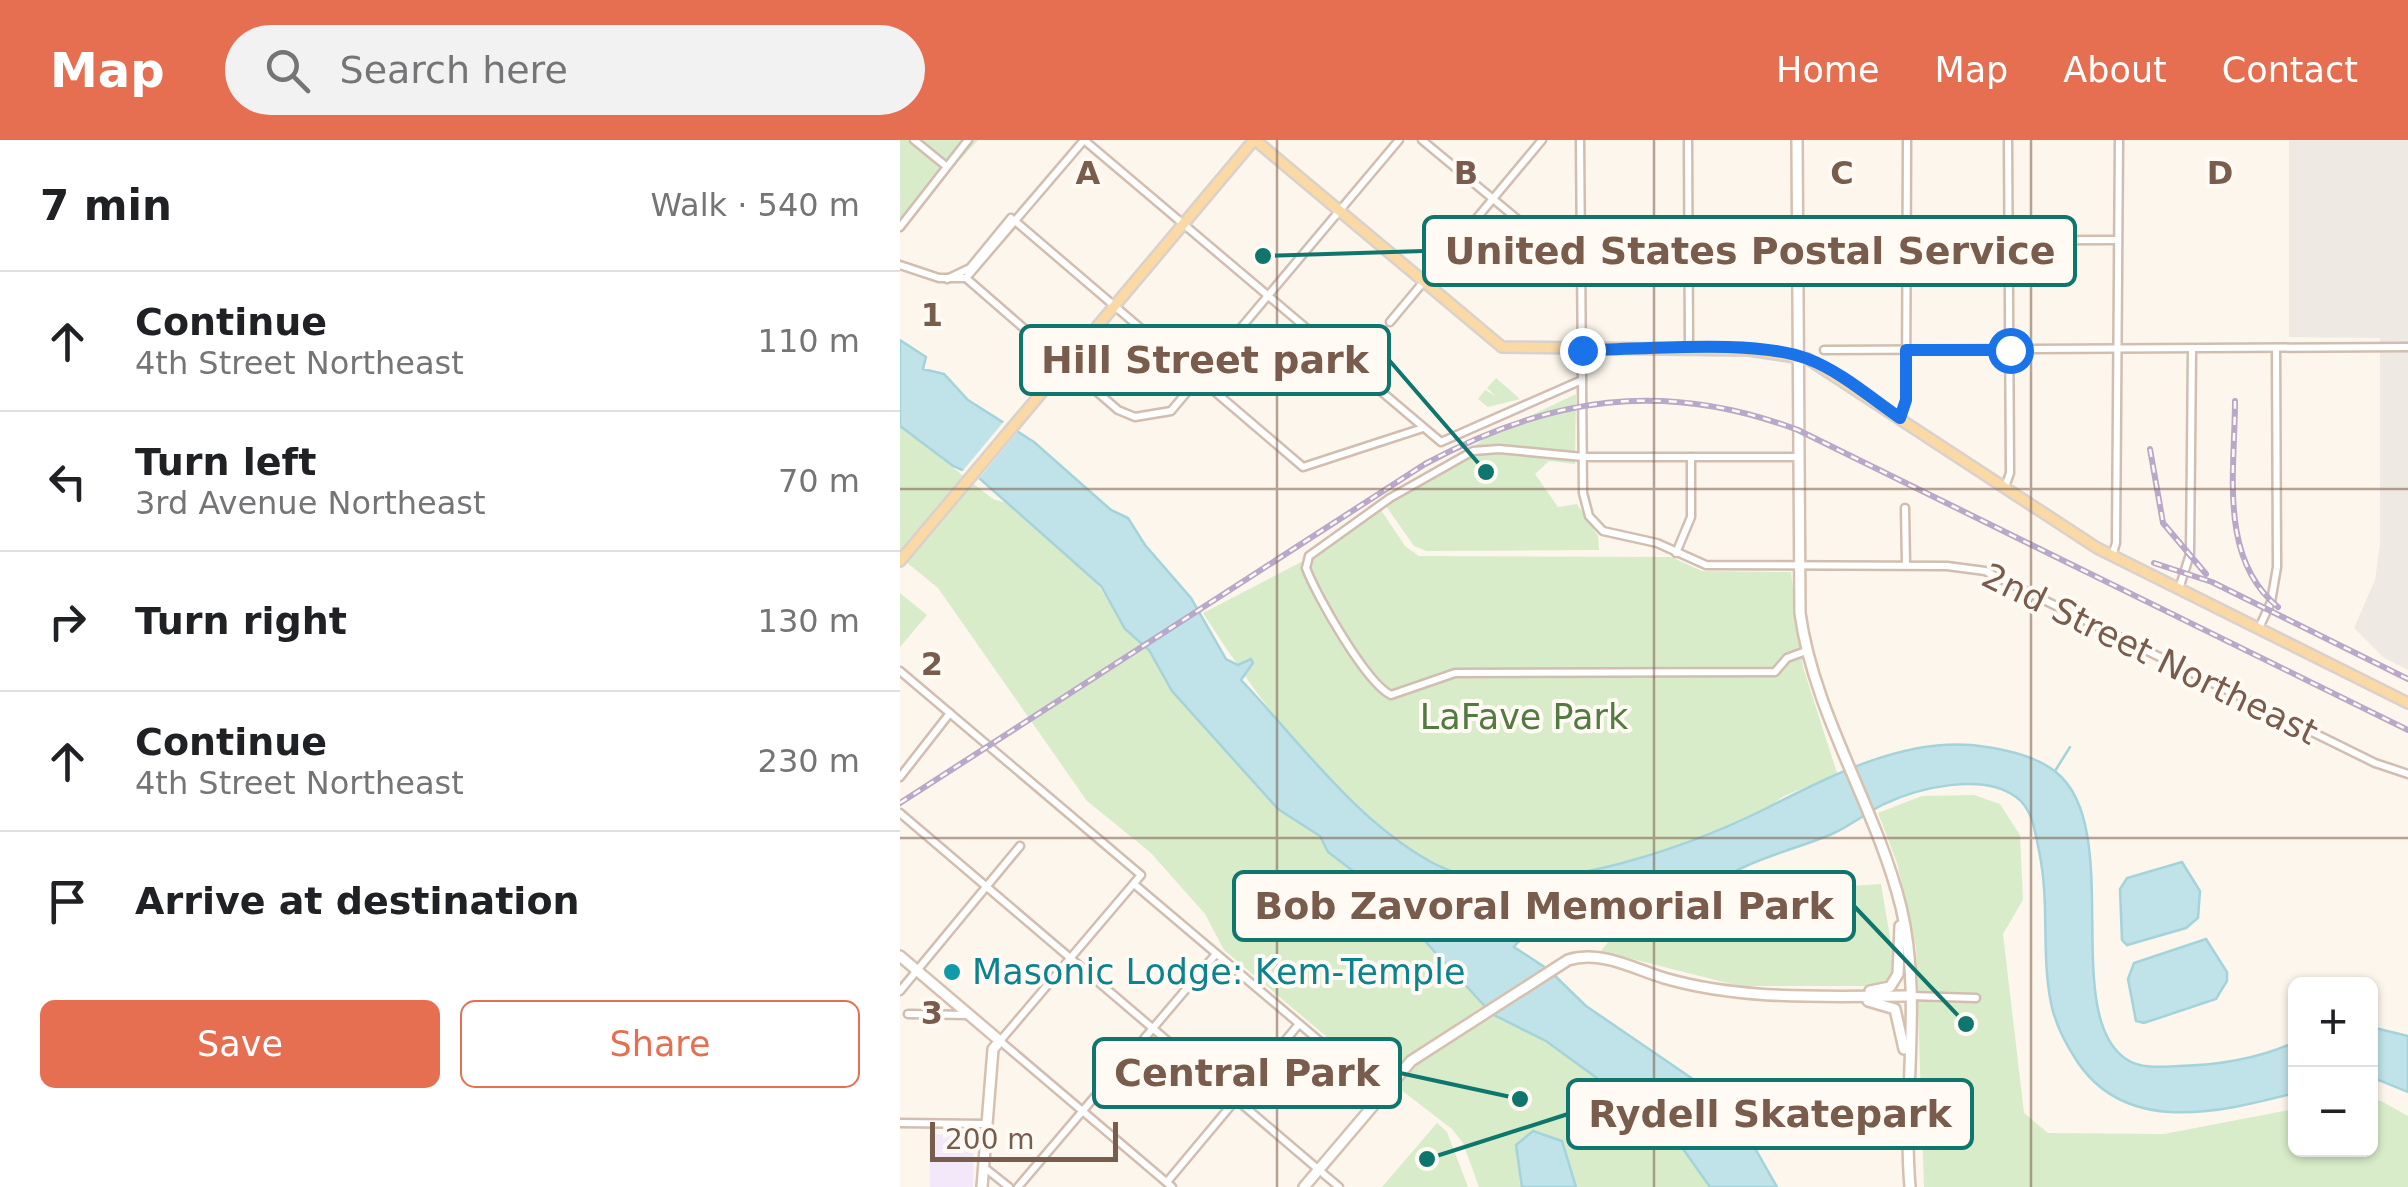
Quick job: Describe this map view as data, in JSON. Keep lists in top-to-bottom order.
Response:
{
  "streets": {
    "street": ["2nd Street Northeast"]
  },
  "parks": ["LaFave Park"],
  "places": [
    "United States Postal Service",
    "Hill Street park",
    "Masonic Lodge: Kem-Temple",
    "Bob Zavoral Memorial Park",
    "Central Park",
    "Rydell Skatepark"
  ],
  "scale_bar": "200 m",
  "page": {
    "header": "Map",
    "search": "Search here",
    "nav": [
      "Home",
      "Map",
      "About",
      "Contact"
    ],
    "heading": ["7 min", "Walk · 540 m"],
    "list": [
      ["Continue", "4th Street Northeast", "110 m"],
      ["Turn left", "3rd Avenue Northeast", "70 m"],
      ["Turn right", "130 m"],
      ["Continue", "4th Street Northeast", "230 m"],
      "Arrive at destination"
    ],
    "buttons": ["Save", "Share"],
    "map_buttons": ["+", "−"],
    "scale": "200 m"
  },
  "grid": {
    "columns": [
      "A",
      "B",
      "C",
      "D"
    ],
    "rows": ["1", "2", "3"]
  }
}
